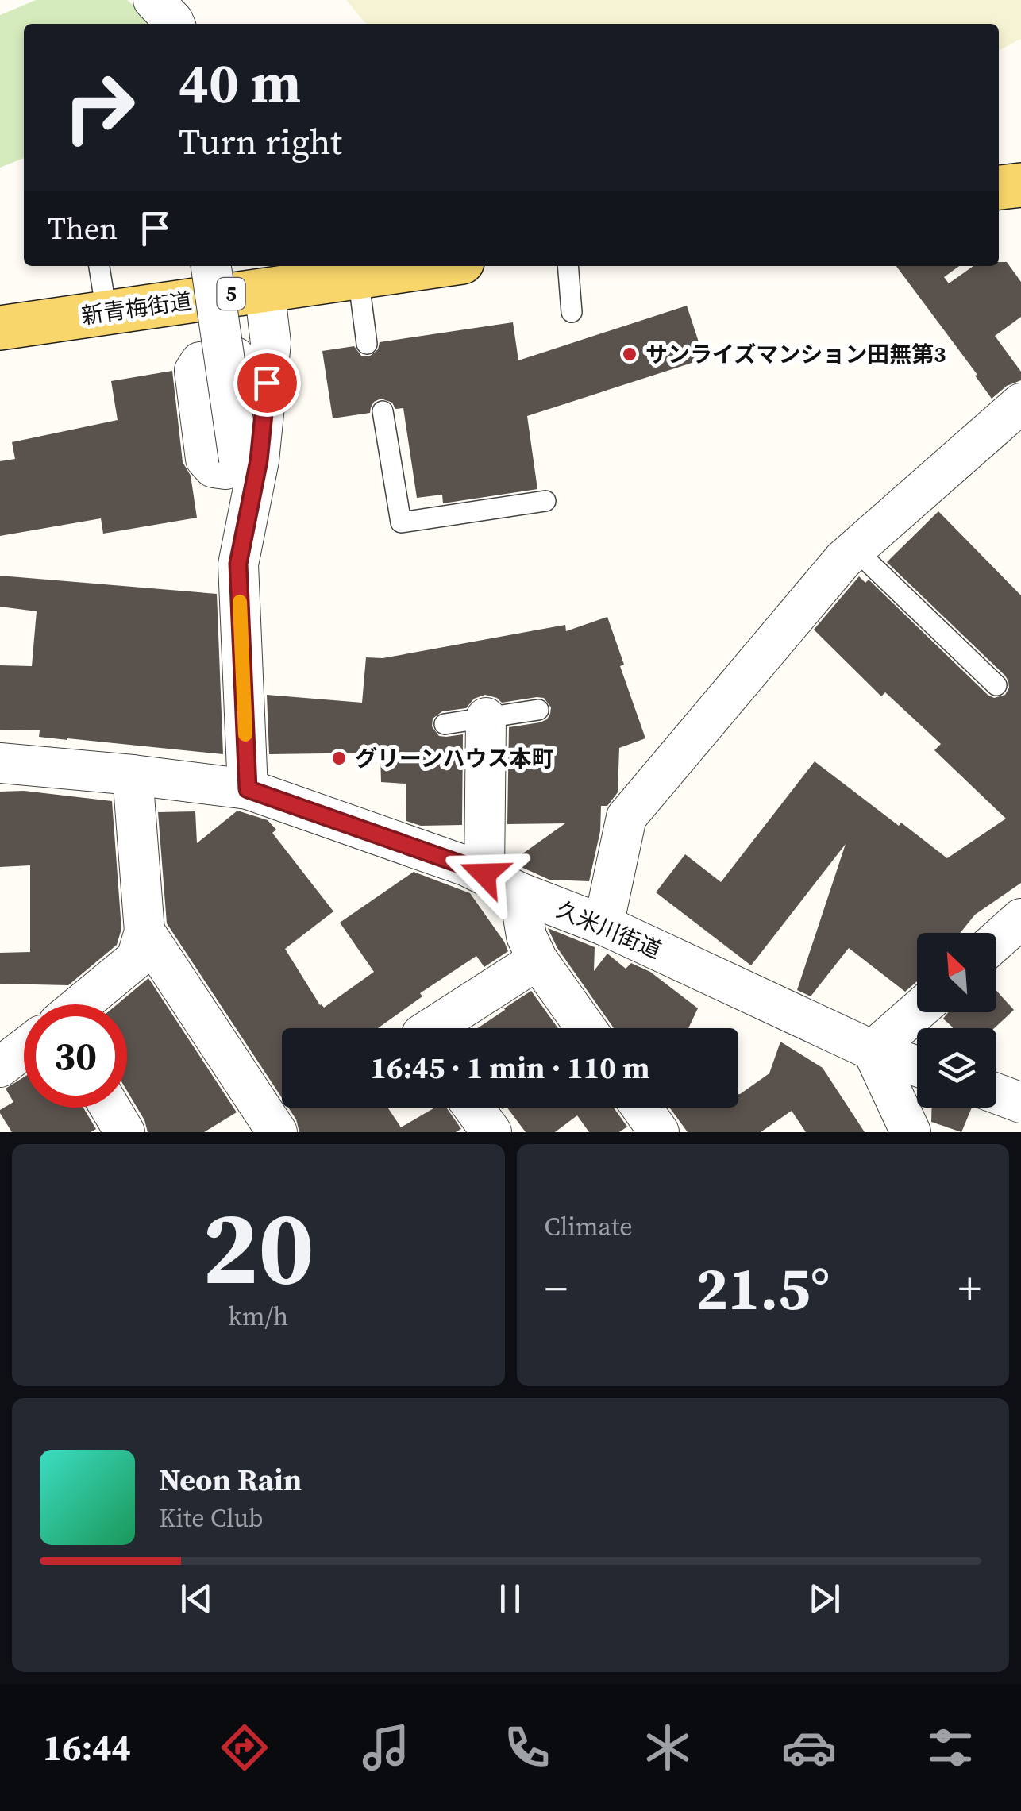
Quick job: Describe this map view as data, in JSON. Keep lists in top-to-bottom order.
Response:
{
  "streets": {
    "main road": ["5", "新青梅街道"],
    "street": ["久米川街道"]
  },
  "places": ["サンライズマンション田無第3", "グリーンハウス本町"],
  "north": "top left",
  "page": {
    "turn": ["40 m", "Turn right"],
    "then": "Then",
    "limit": "30",
    "trip": "16:45 · 1 min · 110 m",
    "tile": [
      ["20", "km/h"],
      "Climate"
    ],
    "heat": ["−", "21.5°", "+"],
    "song": ["Neon Rain", "Kite Club"],
    "tabs": "16:44"
  }
}
